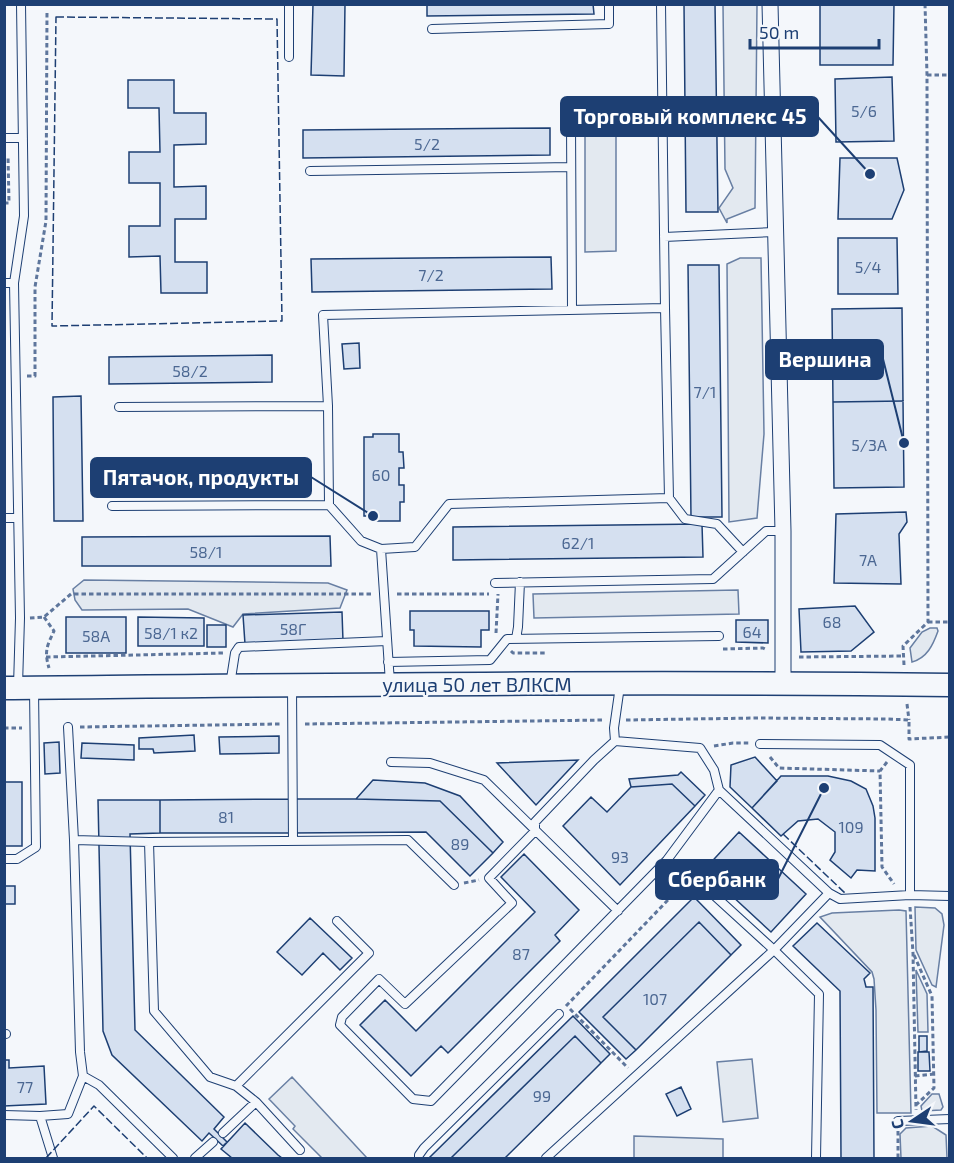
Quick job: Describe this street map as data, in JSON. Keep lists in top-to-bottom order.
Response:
{
  "streets": {
    "street": ["улица 50 лет ВЛКСМ"]
  },
  "places": [
    "Торговый комплекс 45",
    "Вершина",
    "Пятачок, продукты",
    "Сбербанк"
  ],
  "house_numbers": [
    "5/6",
    "5/2",
    "5/4",
    "7/2",
    "58/2",
    "7/1",
    "5/3А",
    "60",
    "62/1",
    "58/1",
    "7А",
    "68",
    "58Г",
    "64",
    "58/1 к2",
    "58А",
    "81",
    "109",
    "89",
    "93",
    "87",
    "107",
    "77",
    "99"
  ],
  "scale_bar": "50 m",
  "north": "left"
}
